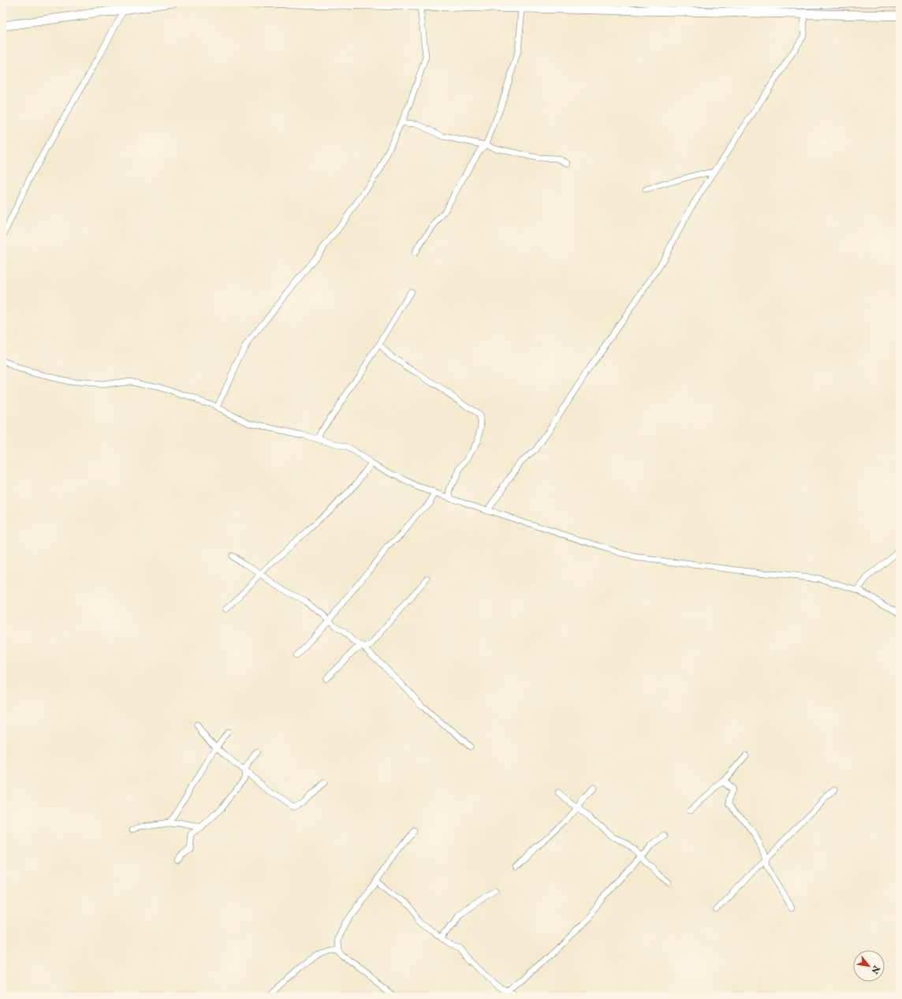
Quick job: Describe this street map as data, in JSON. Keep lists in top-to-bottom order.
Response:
{
  "north": "bottom right"
}
